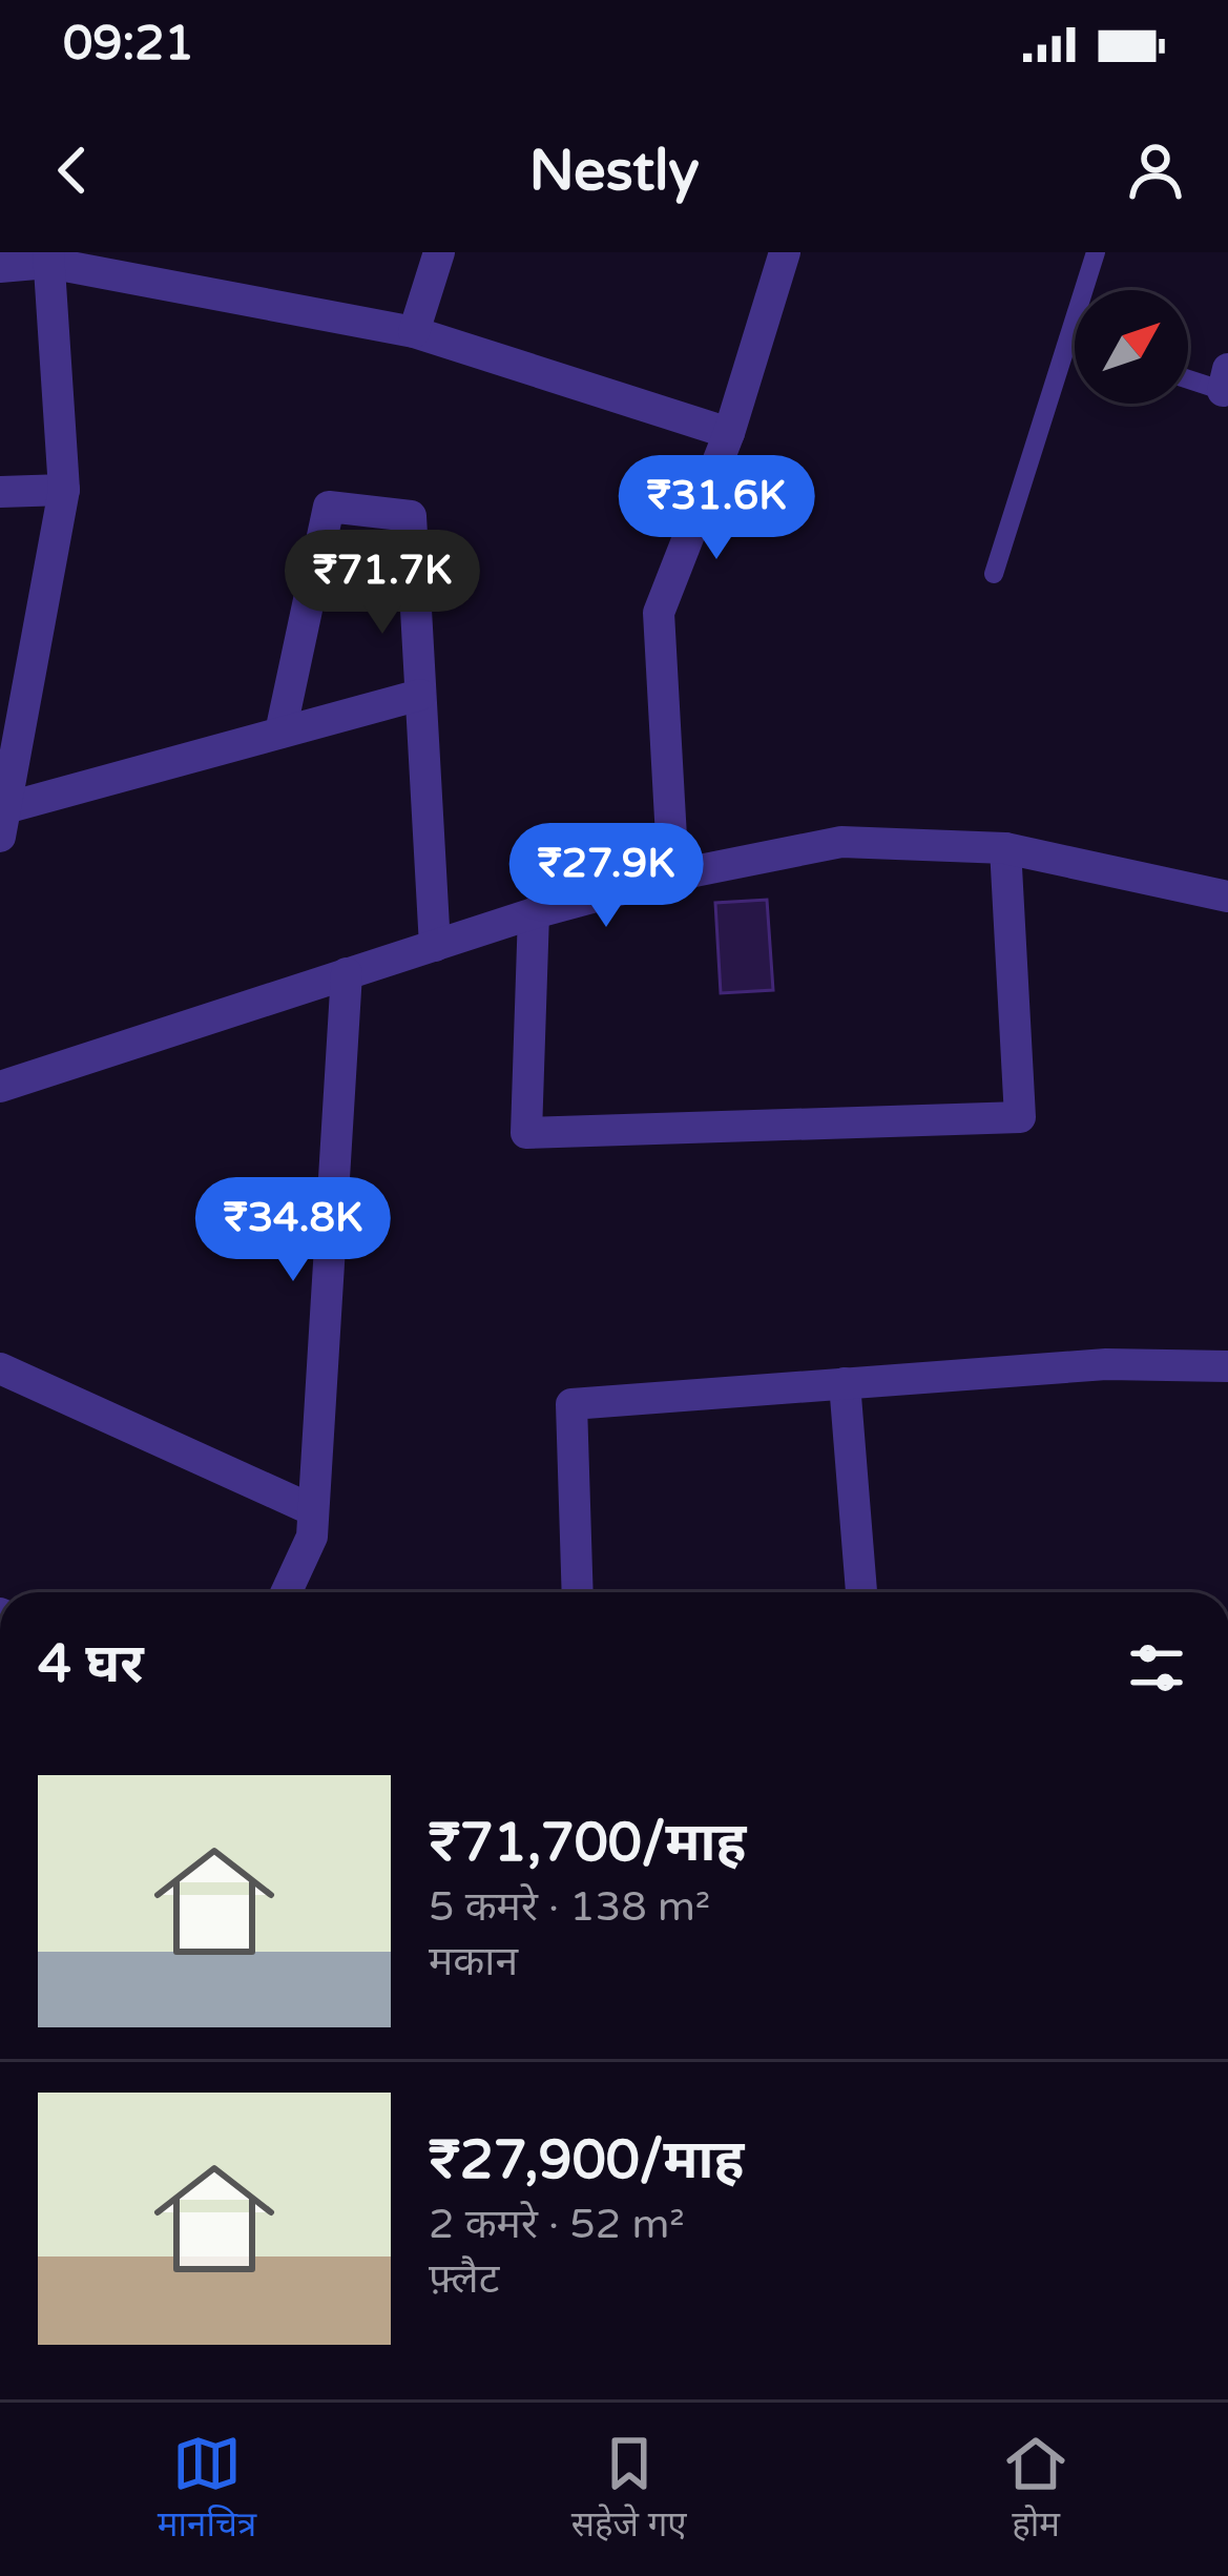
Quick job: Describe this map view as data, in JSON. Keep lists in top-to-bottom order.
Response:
{
  "north": "top right",
  "page": {
    "status": "09:21",
    "header": "Nestly",
    "price": [
      "₹31.6K",
      "₹71.7K",
      "₹27.9K",
      "₹34.8K"
    ],
    "heading": "4 घर",
    "list": [
      {
        "name": "₹71,700/माह",
        "note": "5 कमरे · 138 m² · मकान"
      },
      {
        "name": "₹27,900/माह",
        "note": "2 कमरे · 52 m² · फ़्लैट"
      }
    ],
    "tabs": ["मानचित्र", "सहेजे गए", "होम"]
  }
}
